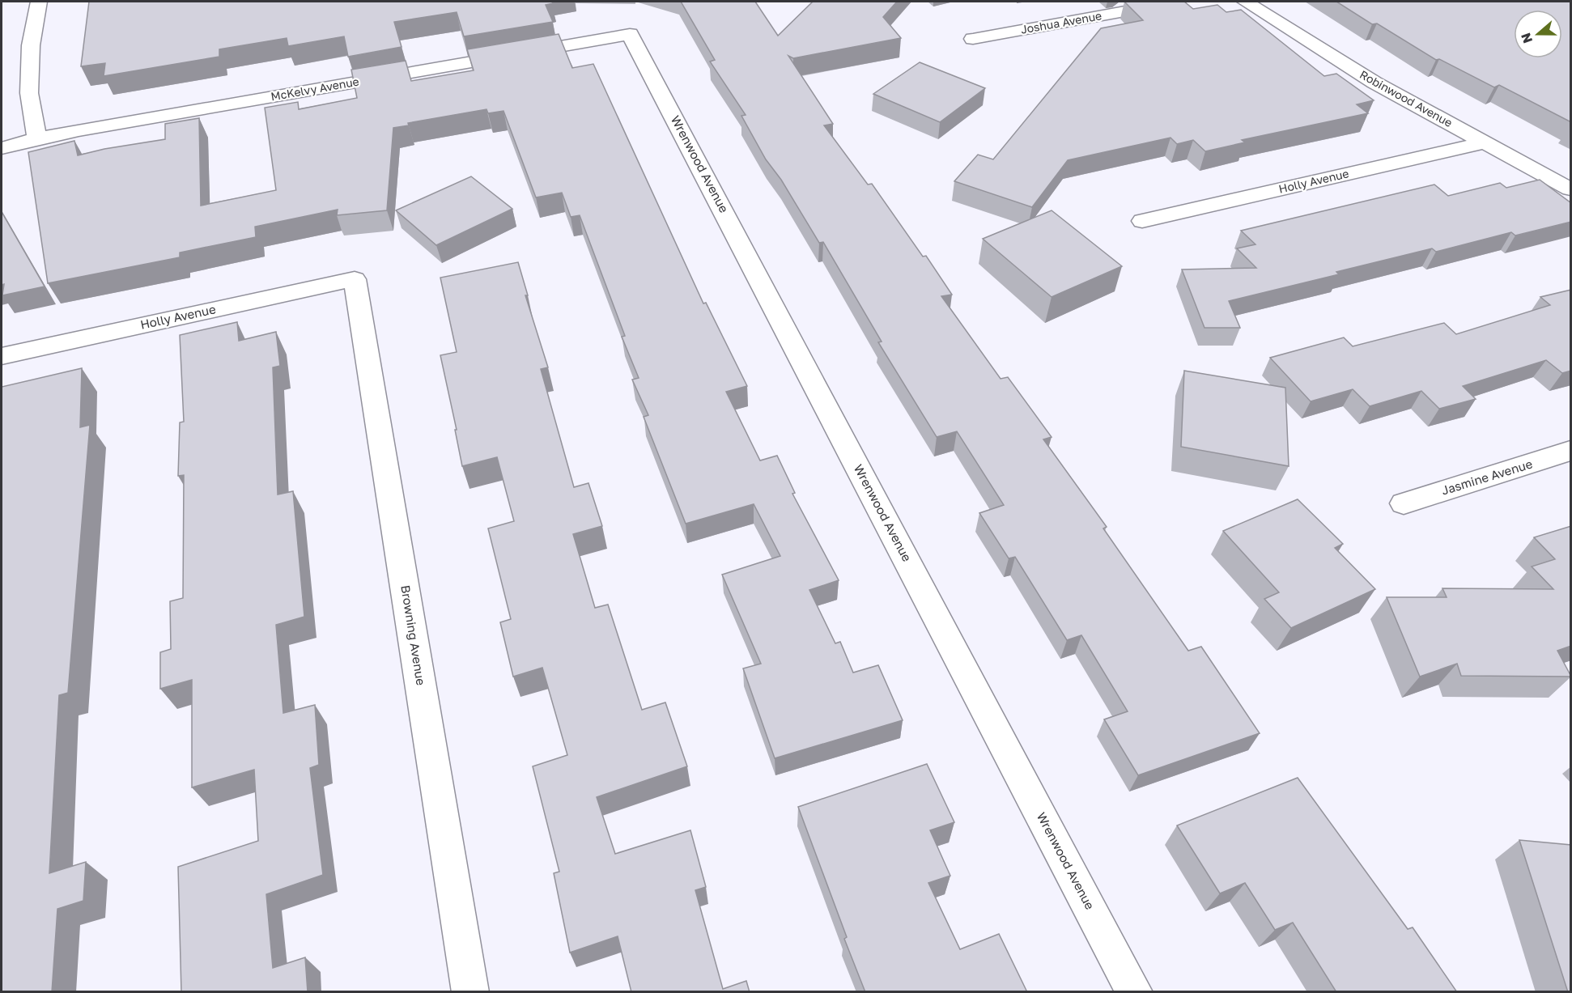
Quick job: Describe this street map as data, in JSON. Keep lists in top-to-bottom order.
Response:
{
  "streets": {
    "street": [
      "Joshua Avenue",
      "McKelvy Avenue",
      "Robinwood Avenue",
      "Wrenwood Avenue",
      "Holly Avenue",
      "Jasmine Avenue",
      "Browning Avenue"
    ]
  },
  "crossings": [
    ["McKelvy Avenue", "Wrenwood Avenue"],
    ["Robinwood Avenue", "Holly Avenue"],
    ["Holly Avenue", "Browning Avenue"]
  ],
  "north": "left"
}
